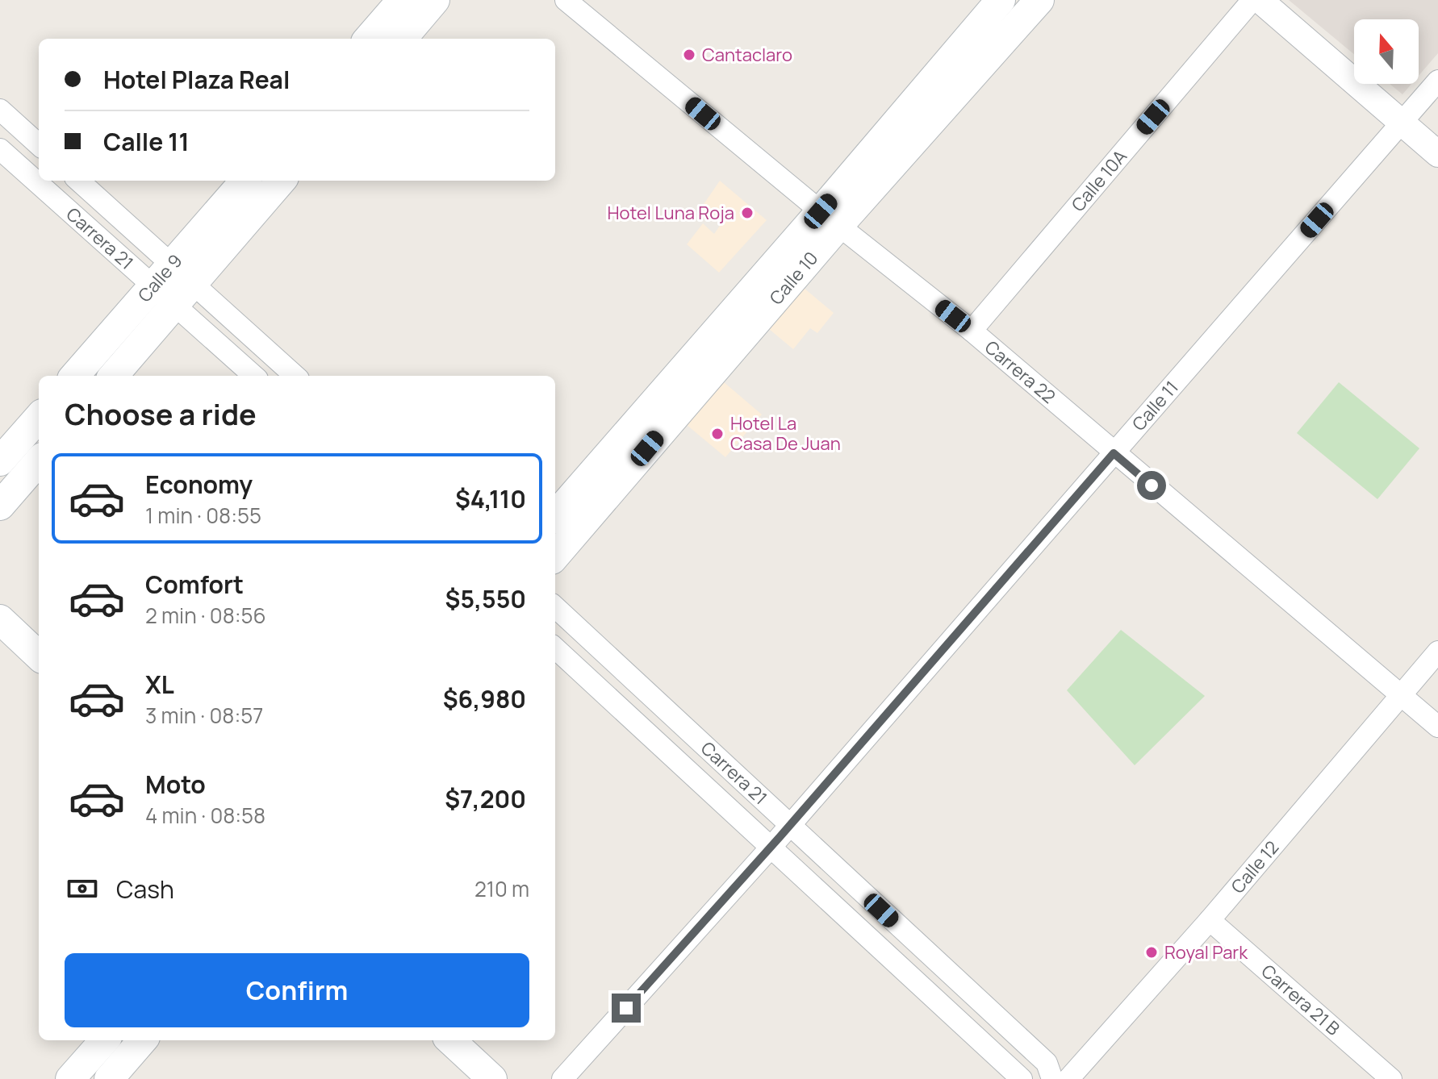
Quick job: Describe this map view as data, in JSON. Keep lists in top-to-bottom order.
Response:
{
  "streets": {
    "main road": ["Calle 9", "Calle 10"],
    "street": [
      "Calle 10A",
      "Carrera 21",
      "Carrera 22",
      "Calle 11",
      "Calle 12",
      "Carrera 21 B"
    ]
  },
  "crossings": [
    ["Calle 10A", "Carrera 22"],
    ["Carrera 21", "Calle 9"],
    ["Carrera 21", "Calle 11"],
    ["Calle 10", "Carrera 22"],
    ["Carrera 22", "Calle 11"],
    ["Carrera 22", "Calle 12"],
    ["Calle 12", "Carrera 21 B"]
  ],
  "places": [
    "Cantaclaro",
    "Hotel Luna Roja",
    "Hotel La Casa De Juan",
    "Royal Park"
  ],
  "north": "top",
  "page": {
    "banner": ["Hotel Plaza Real", "Calle 11"],
    "heading": "Choose a ride",
    "list": [
      {
        "name": "Economy",
        "note": "1 min · 08:55",
        "value": "$4,110"
      },
      {
        "name": "Comfort",
        "note": "2 min · 08:56",
        "value": "$5,550"
      },
      {
        "name": "XL",
        "note": "3 min · 08:57",
        "value": "$6,980"
      },
      {
        "name": "Moto",
        "note": "4 min · 08:58",
        "value": "$7,200"
      }
    ],
    "pay": ["Cash", "210 m"],
    "buttons": "Confirm"
  }
}
